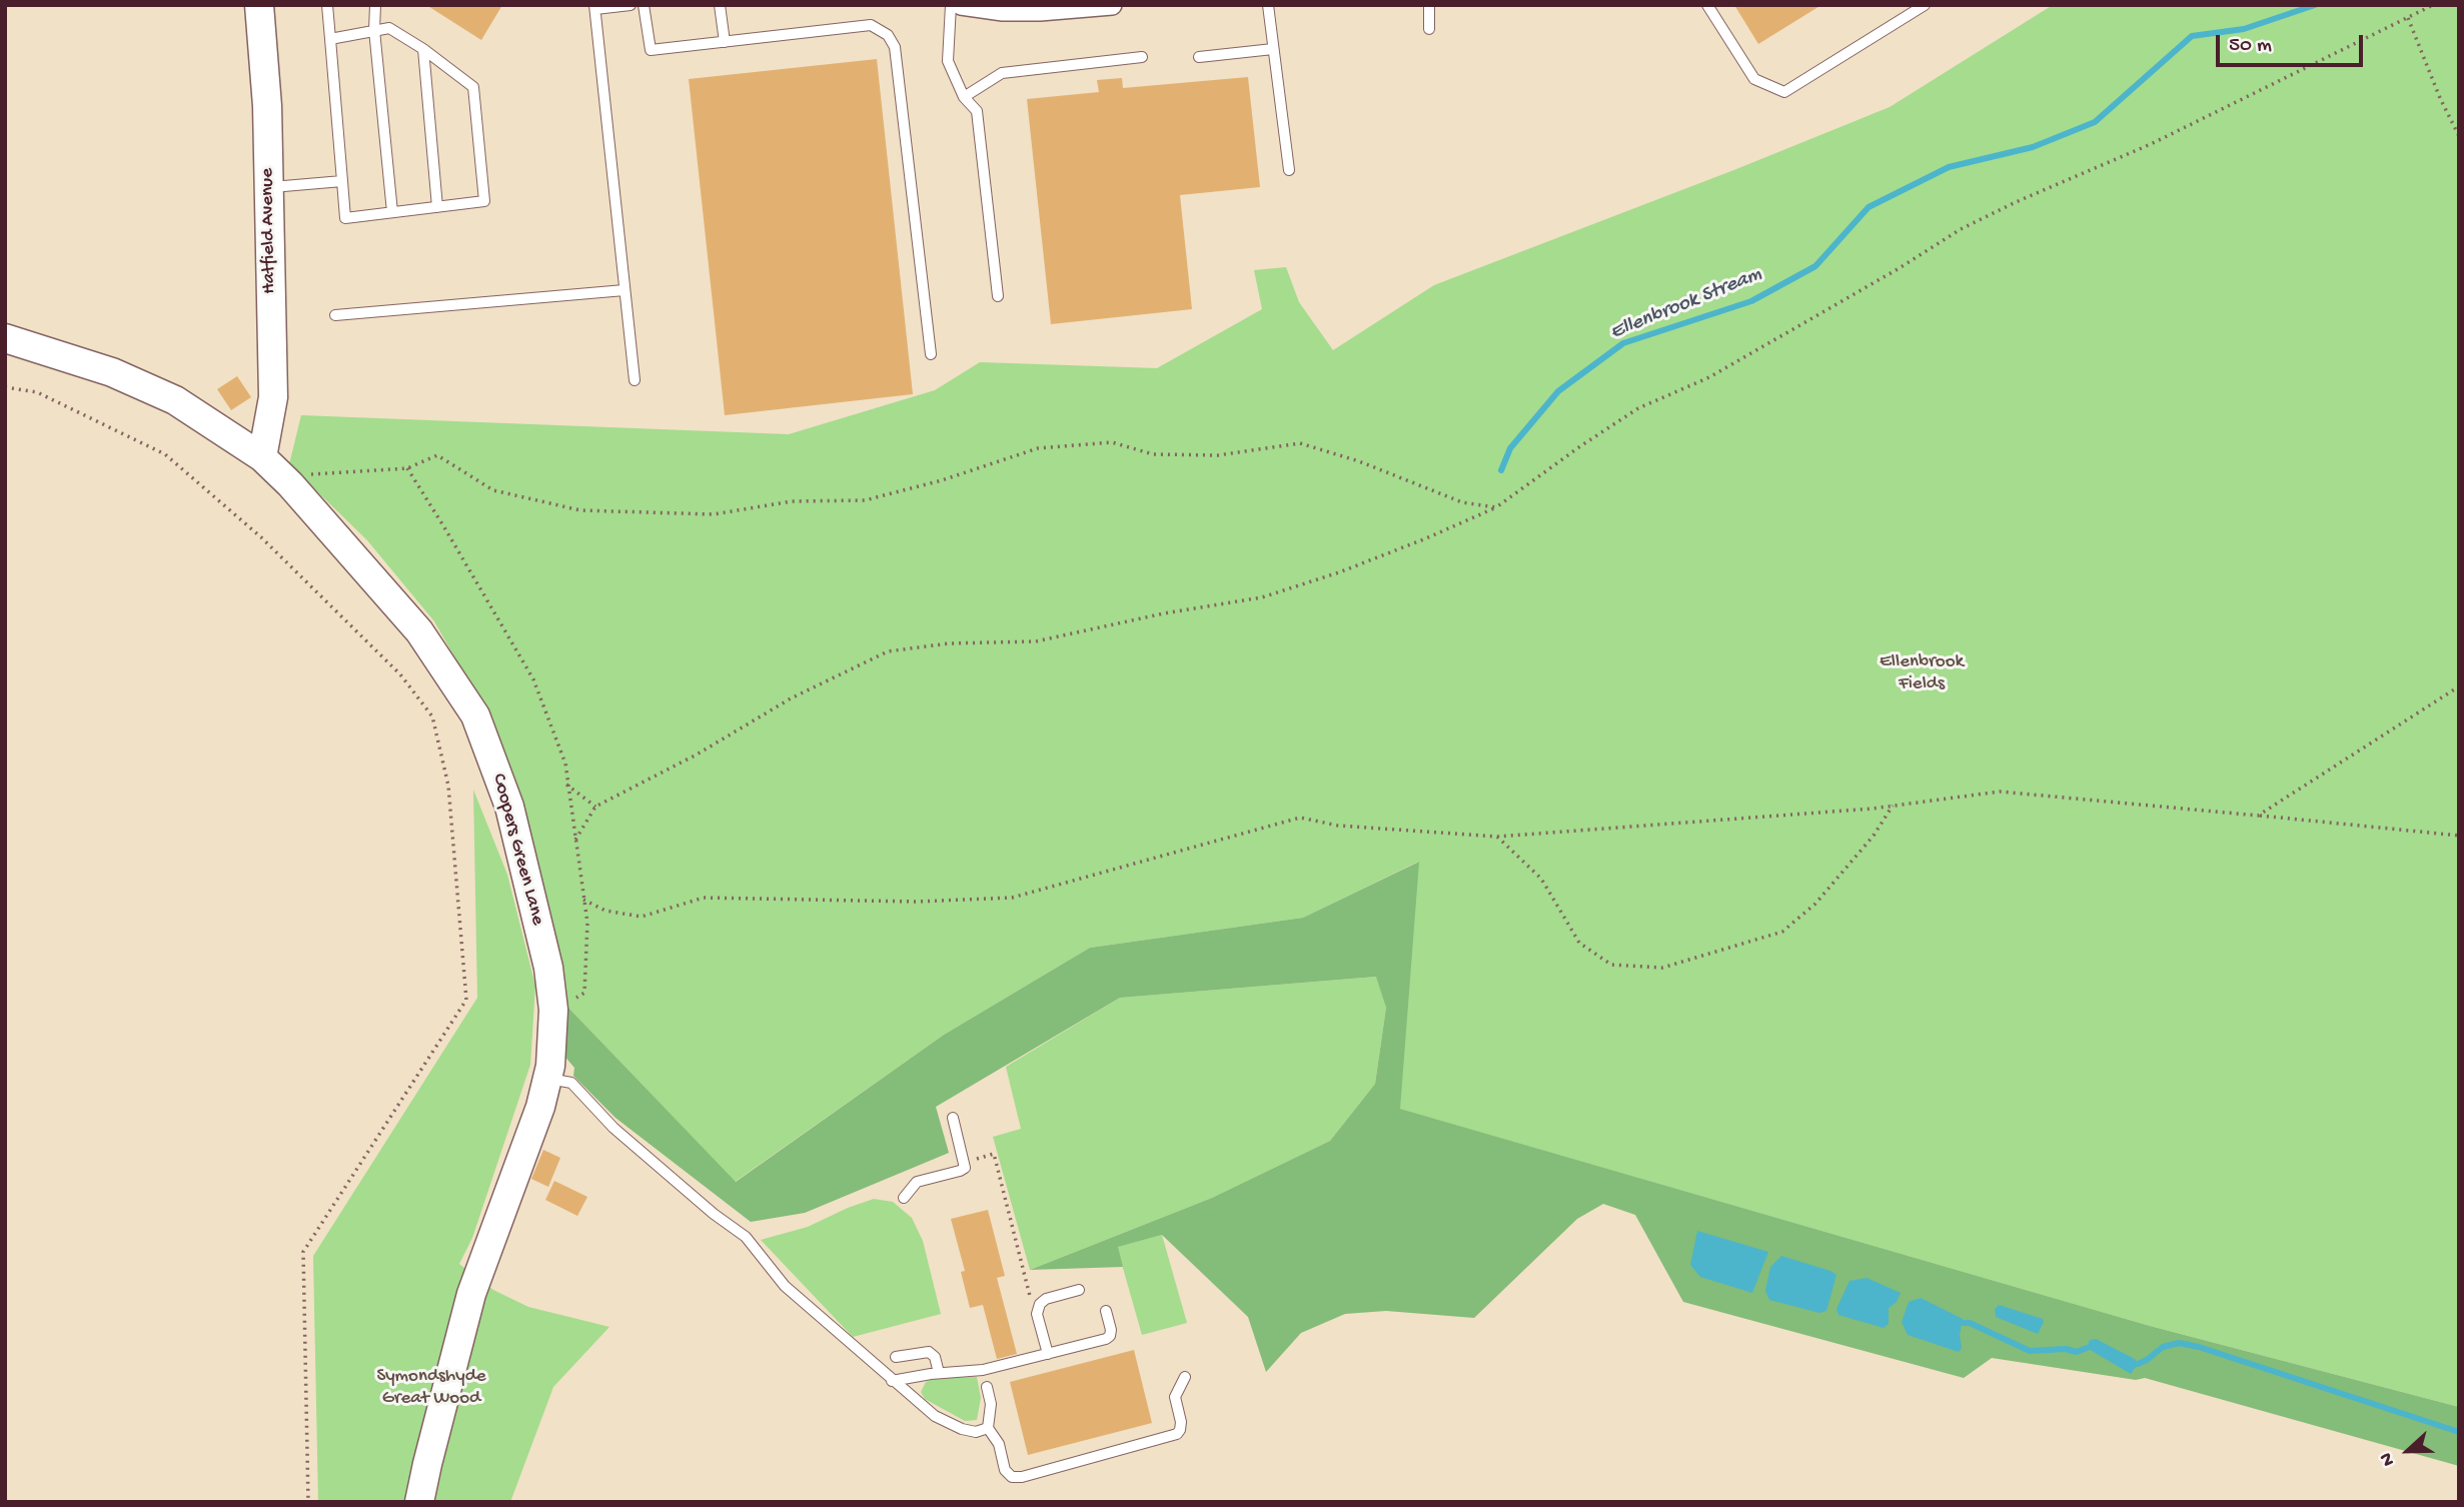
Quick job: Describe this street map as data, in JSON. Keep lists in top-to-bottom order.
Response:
{
  "streets": {
    "street": ["Hatfield Avenue", "Coopers Green Lane"]
  },
  "crossings": [
    ["Hatfield Avenue", "Coopers Green Lane"]
  ],
  "water": ["Ellenbrook Stream"],
  "parks": ["Ellenbrook Fields", "Symondshyde Great Wood"],
  "scale_bar": "50 m",
  "north": "left"
}
